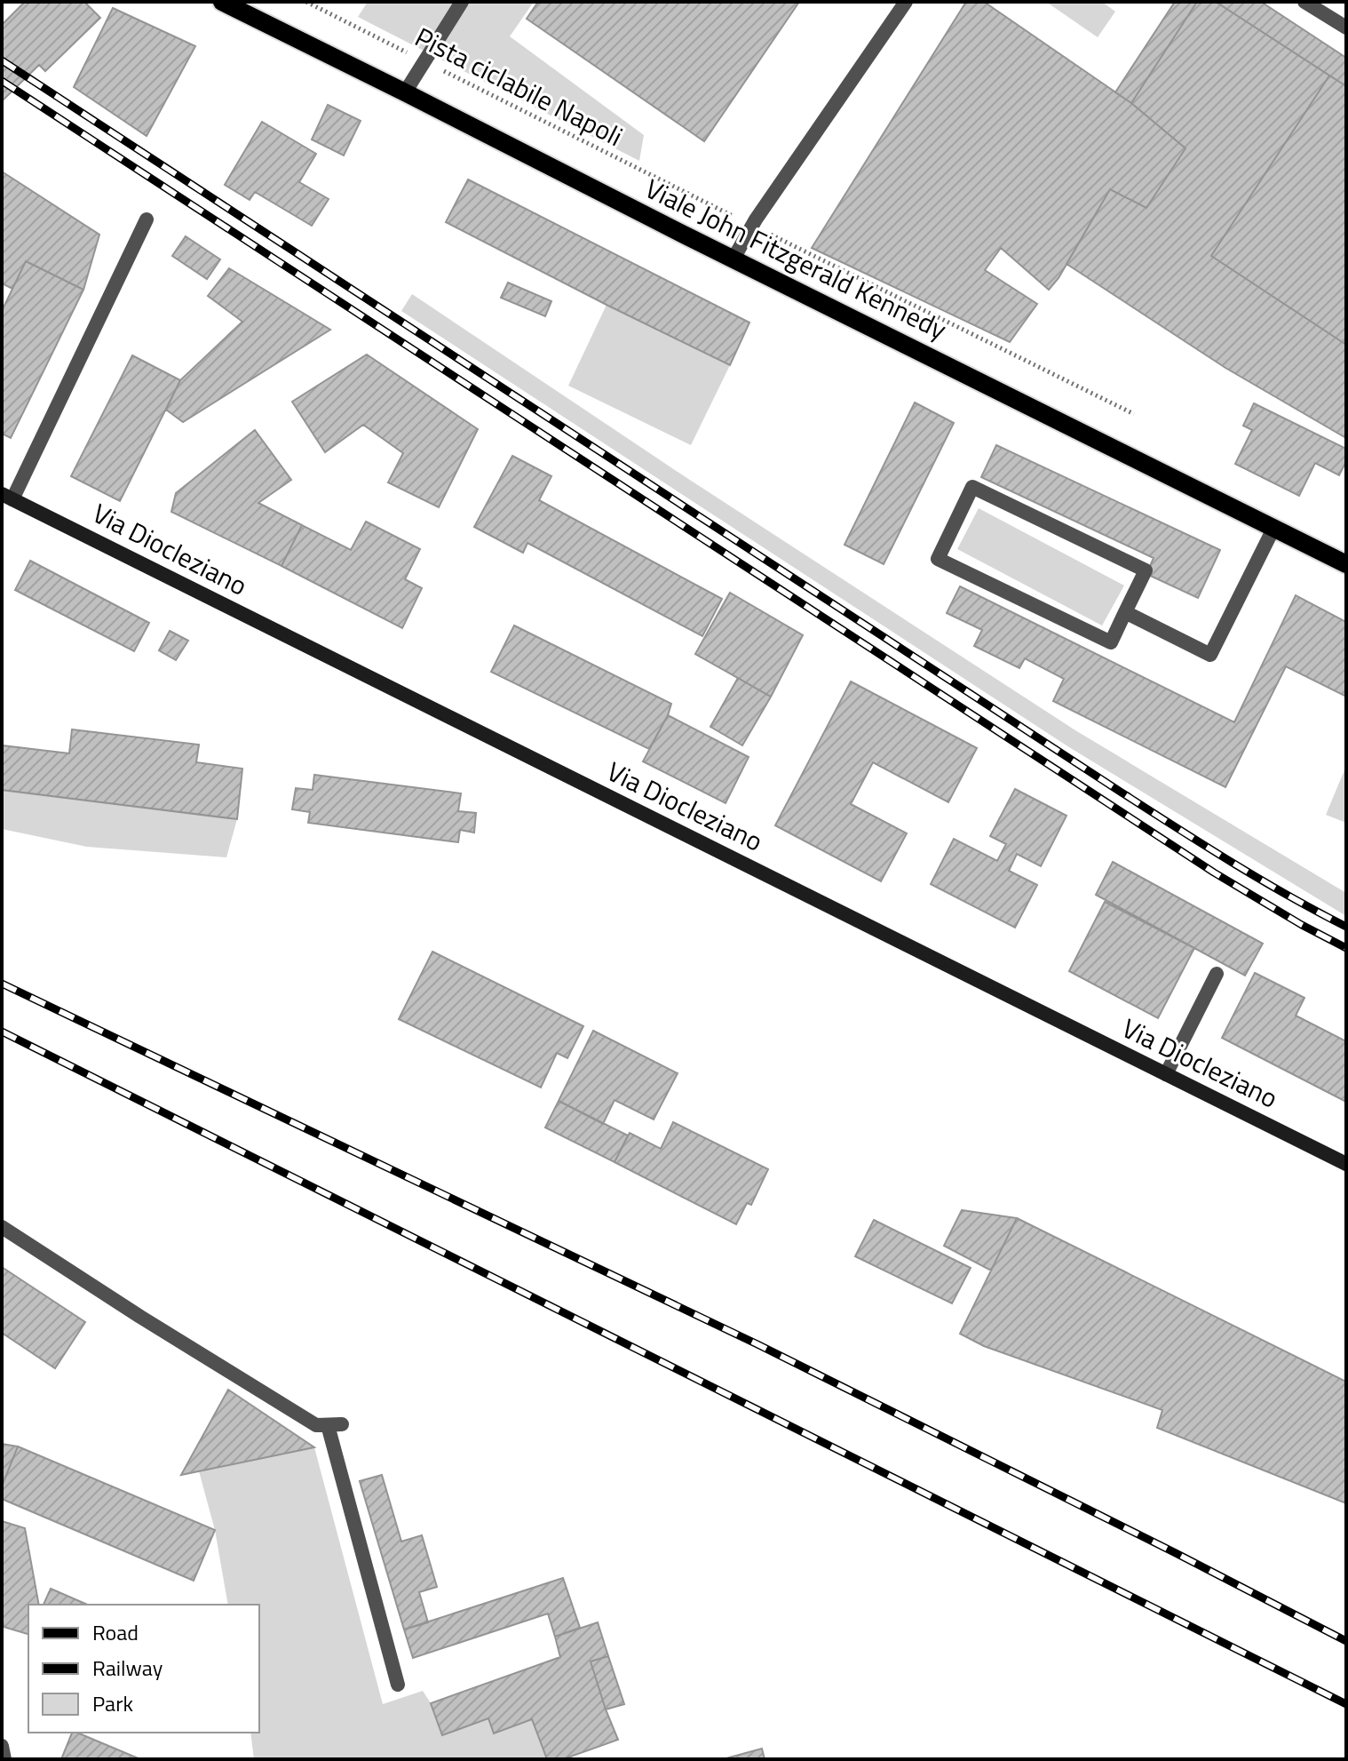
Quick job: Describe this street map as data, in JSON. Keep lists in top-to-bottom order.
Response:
{
  "streets": {
    "main road": ["Viale John Fitzgerald Kennedy"],
    "street": ["Via Diocleziano"],
    "path": ["Pista ciclabile Napoli"]
  },
  "legend": ["Road", "Railway", "Park"]
}
